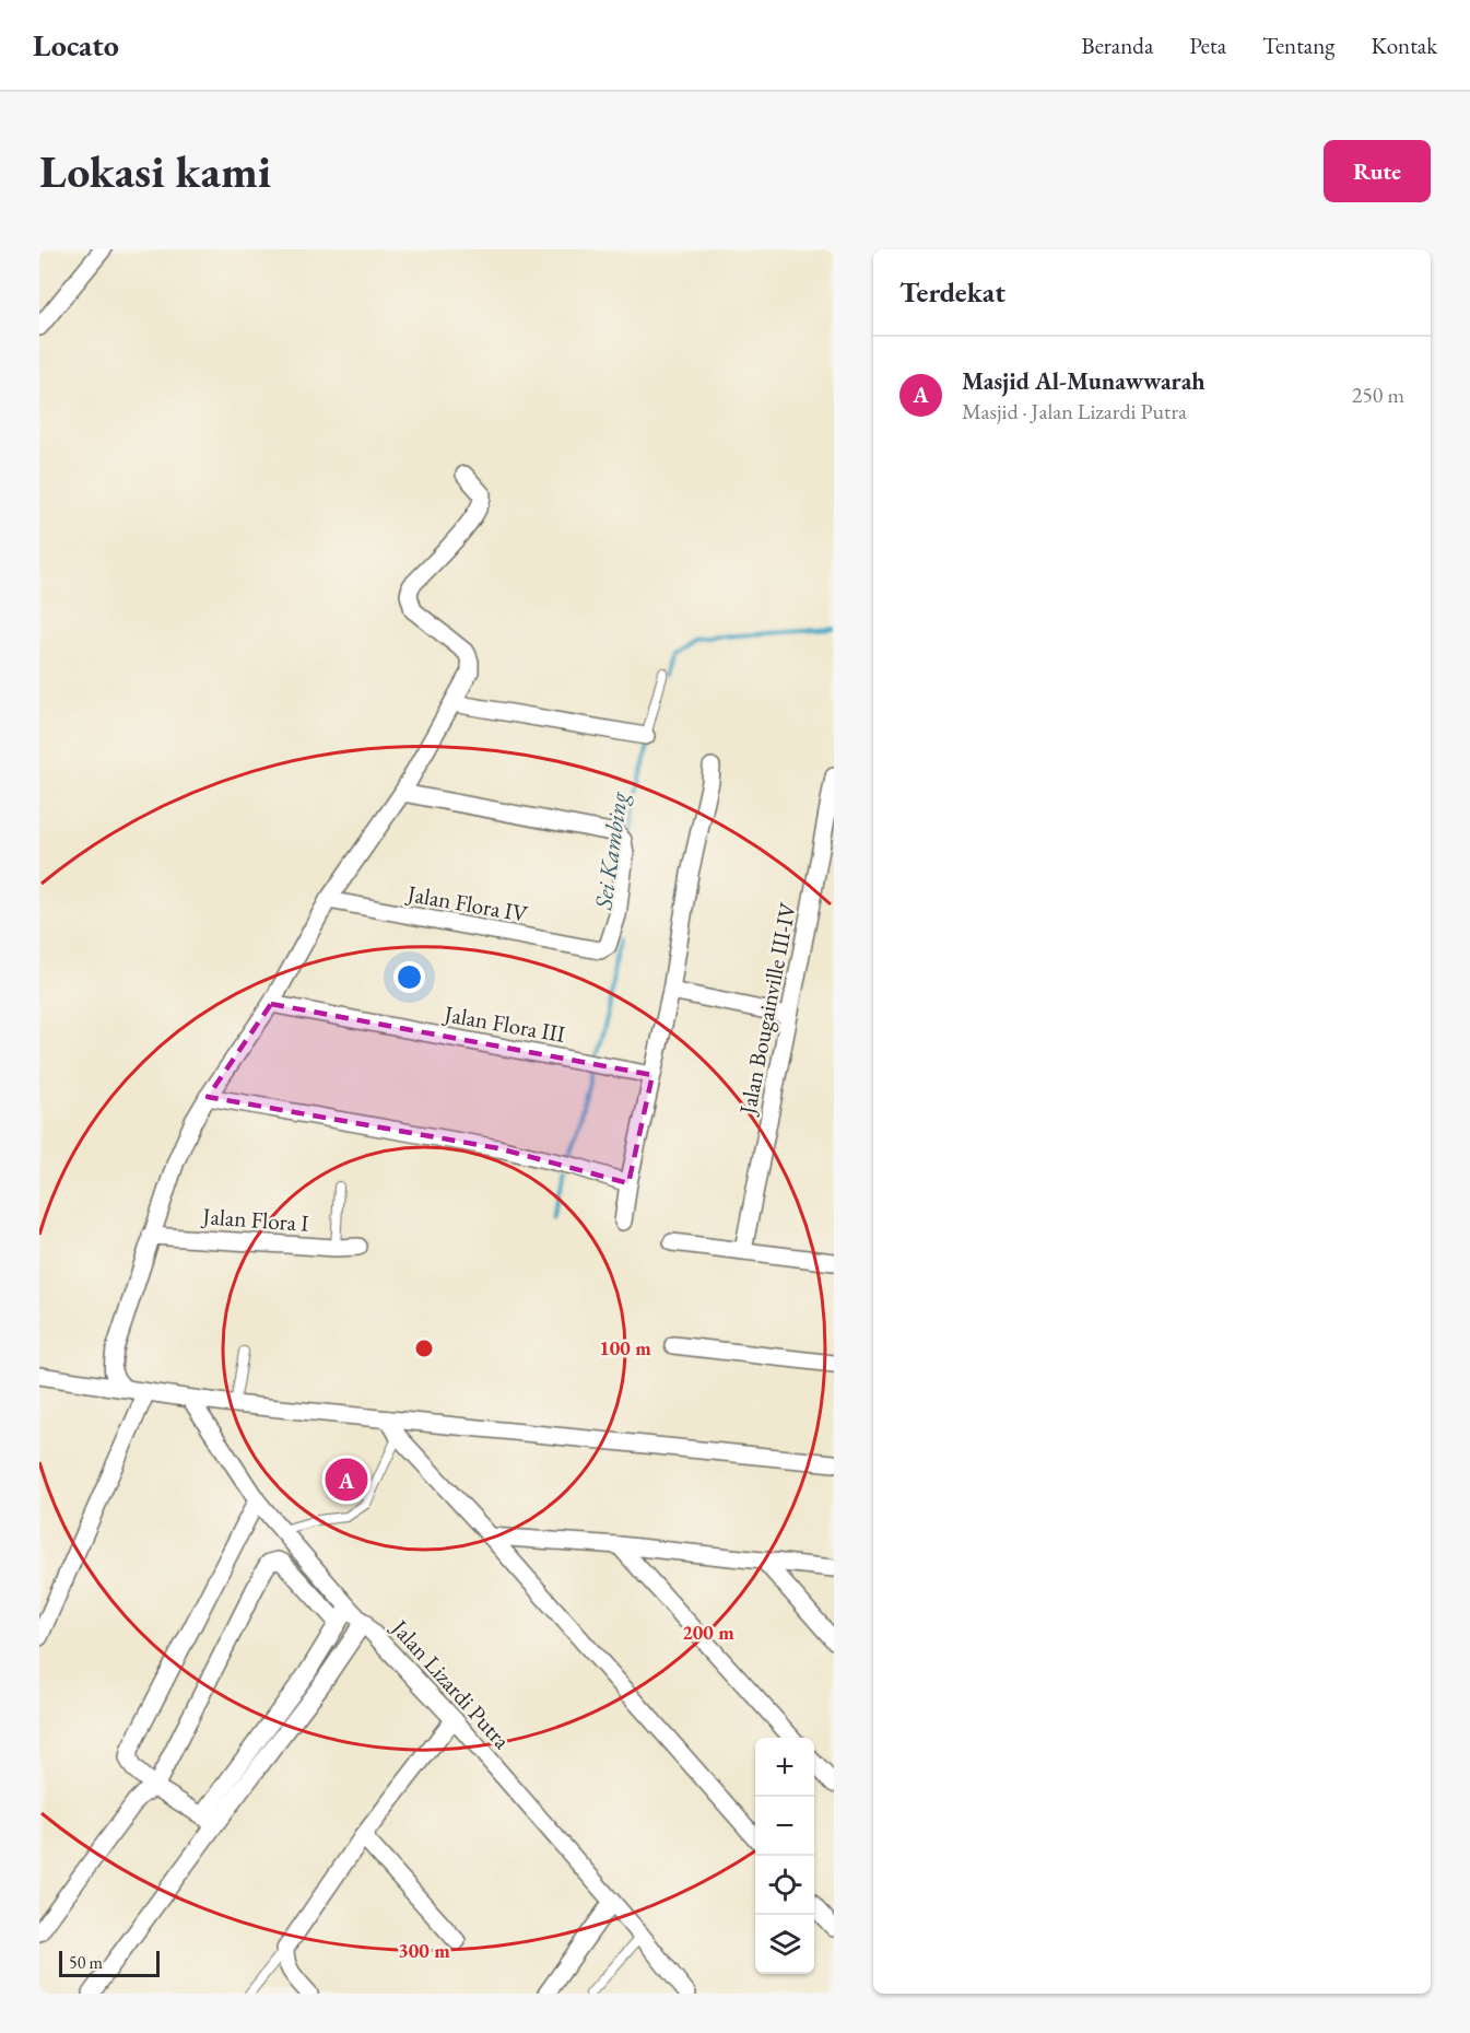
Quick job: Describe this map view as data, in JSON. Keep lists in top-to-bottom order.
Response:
{
  "streets": {
    "street": [
      "Jalan Flora IV",
      "Jalan Bougainville III-IV",
      "Jalan Flora III",
      "Jalan Flora I",
      "Jalan Lizardi Putra"
    ]
  },
  "water": ["Sei Kambing"],
  "scale_bar": "50 m",
  "page": {
    "header": "Locato",
    "nav": [
      "Beranda",
      "Peta",
      "Tentang",
      "Kontak"
    ],
    "buttons": "Rute",
    "title": "Lokasi kami",
    "heading": "Terdekat",
    "list": [
      {
        "mark": "A",
        "name": "Masjid Al-Munawwarah",
        "note": "Masjid · Jalan Lizardi Putra",
        "value": "250 m"
      }
    ],
    "pins": "A",
    "map_buttons": ["+", "−"],
    "scale": "50 m"
  },
  "rings": ["100 m", "200 m", "300 m"]
}
